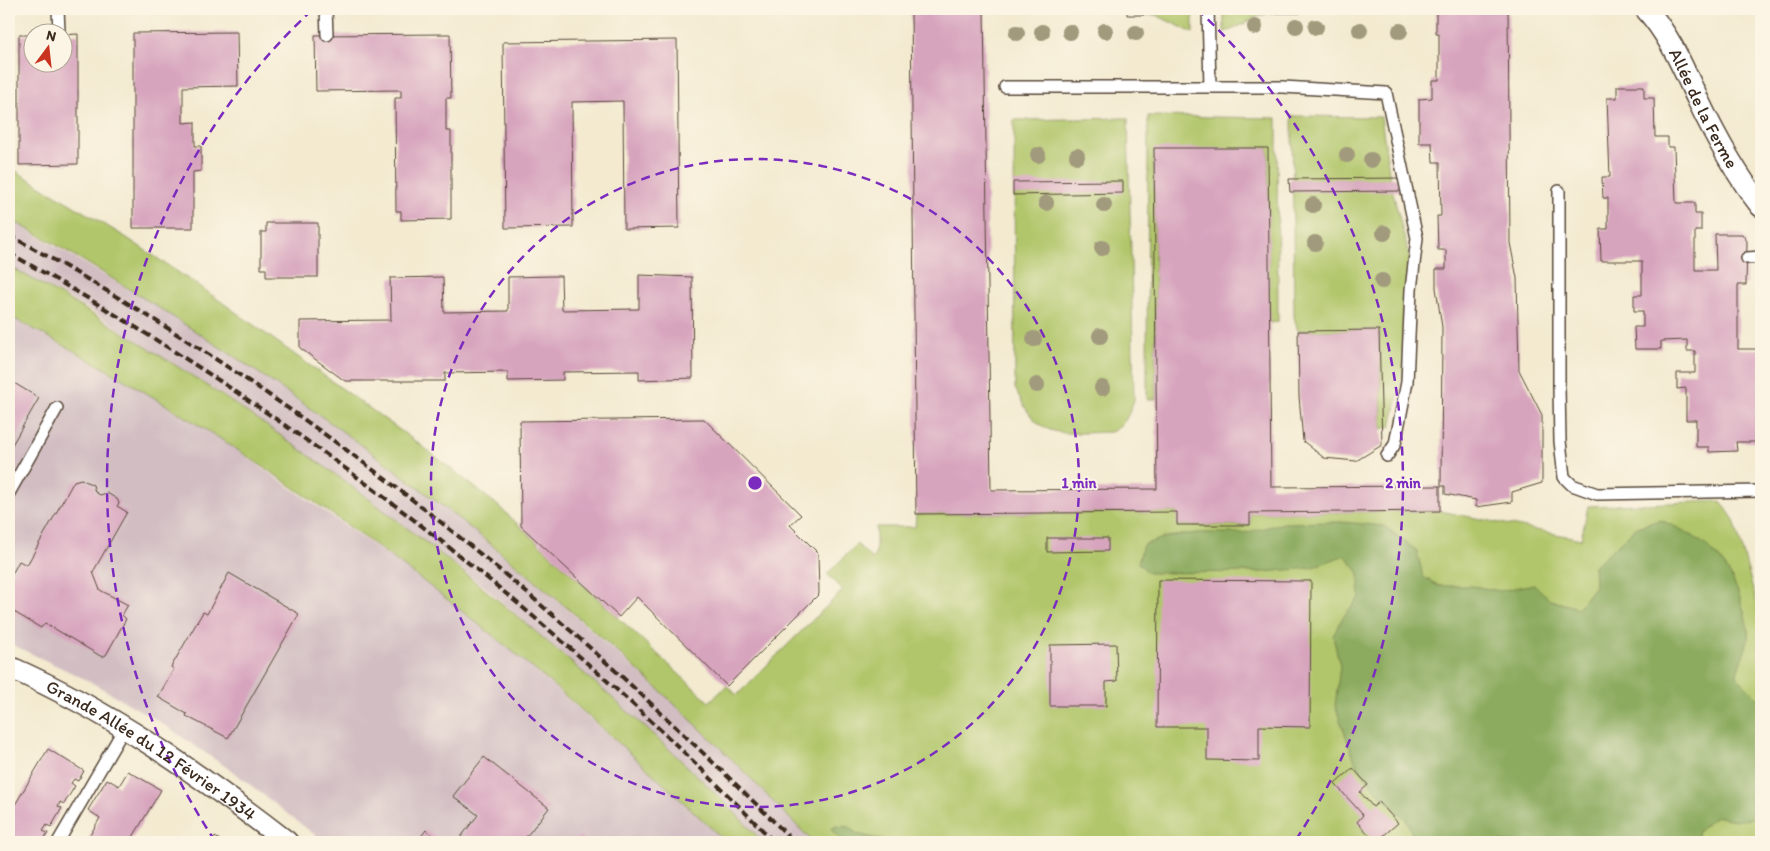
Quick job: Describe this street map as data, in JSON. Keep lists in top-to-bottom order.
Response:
{
  "streets": {
    "street": ["Allée de la Ferme", "Grande Allée du 12 Février 1934"]
  },
  "north": "top",
  "rings": ["1 min", "2 min"]
}
